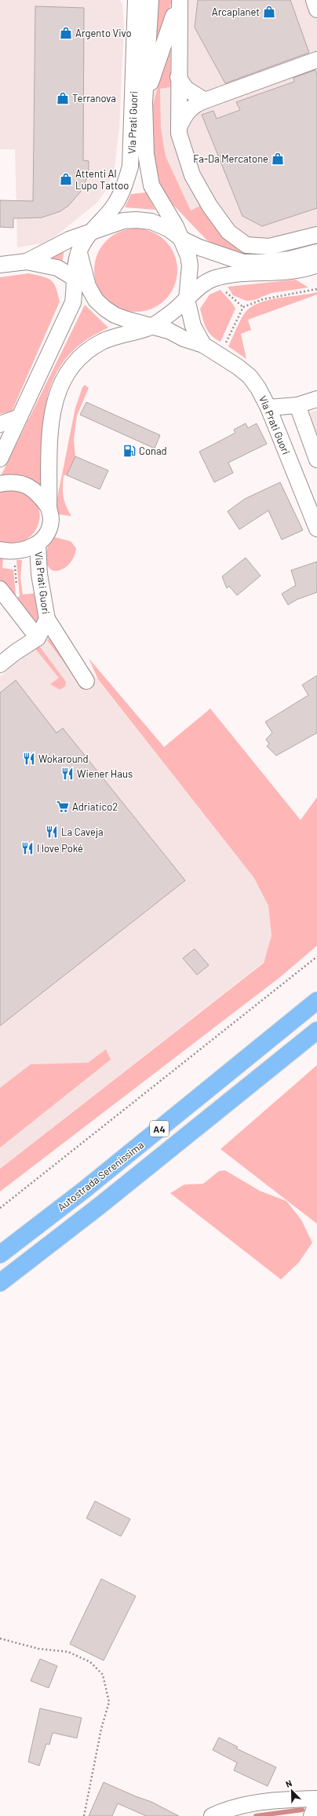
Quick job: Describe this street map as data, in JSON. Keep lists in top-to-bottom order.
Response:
{
  "streets": {
    "highway": ["A4", "Autostrada Serenissima"],
    "street": ["Via Prati Guori"]
  },
  "places": {
    "shop": [
      "Arcaplanet",
      "Argento Vivo",
      "Terranova",
      "Fa-Da Mercatone",
      "Attenti Al Lupo Tattoo"
    ],
    "fuel station": ["Conad"],
    "restaurant": [
      "Wokaround",
      "Wiener Haus",
      "La Caveja",
      "I love Poké"
    ],
    "supermarket": ["Adriatico2"]
  },
  "north": "top left"
}
